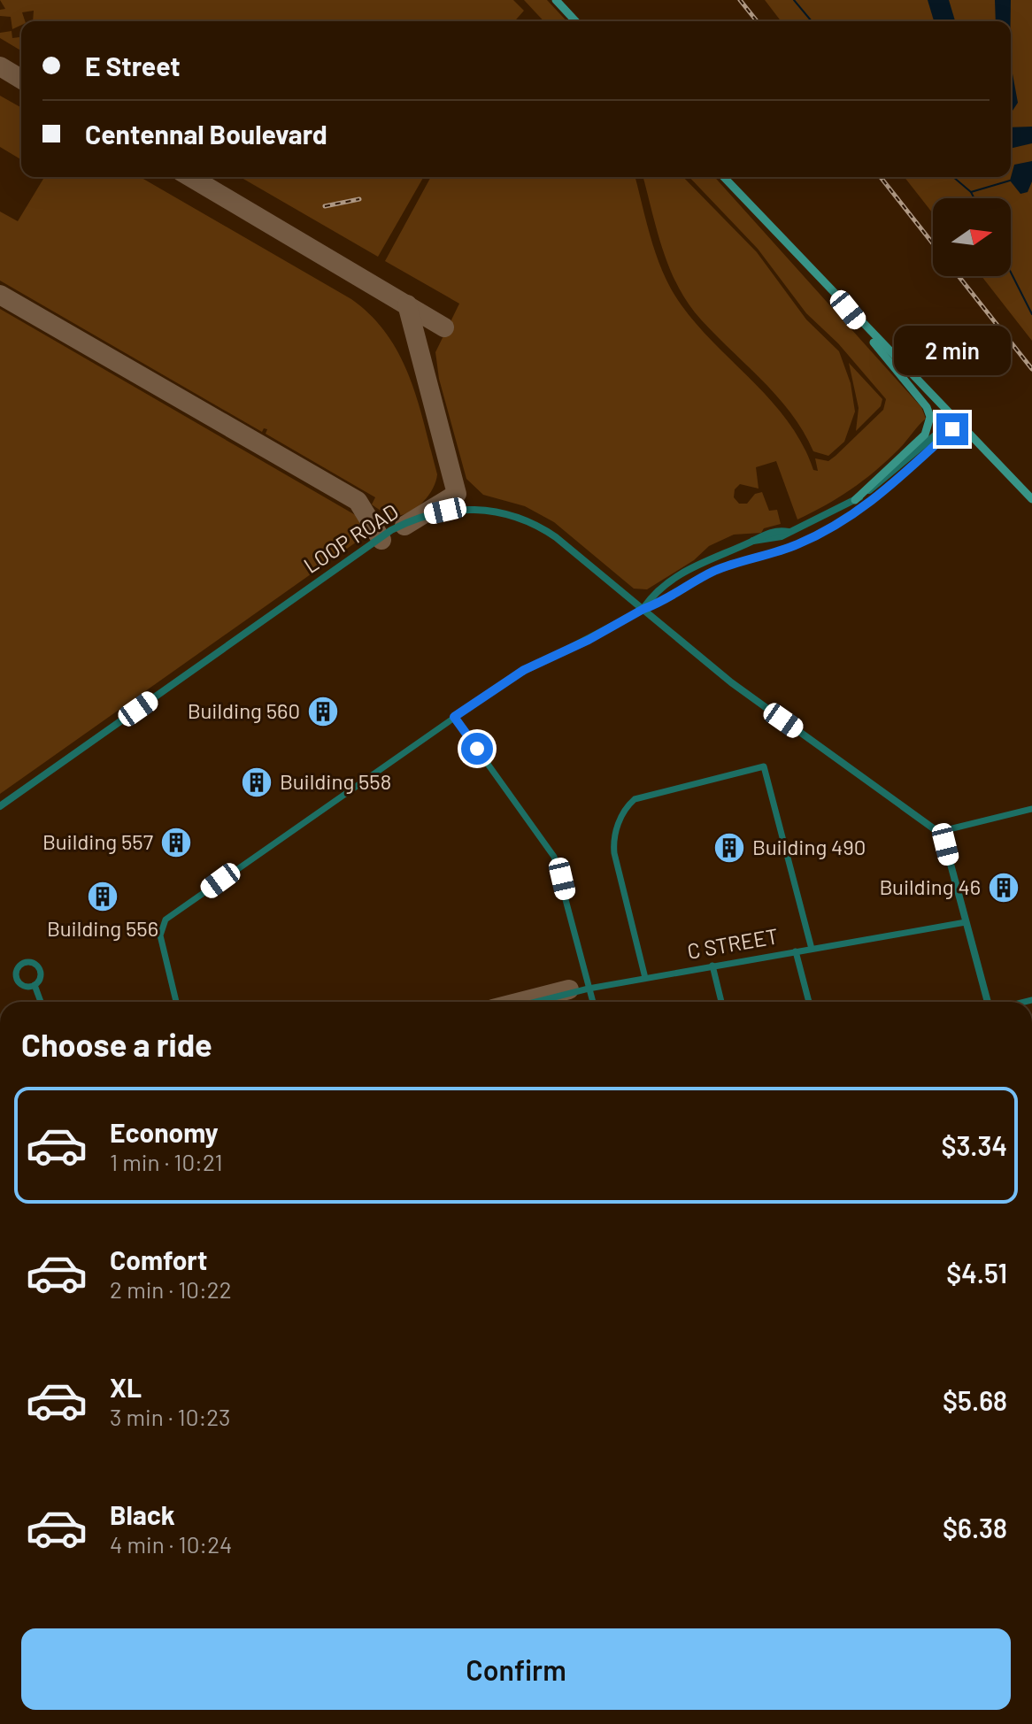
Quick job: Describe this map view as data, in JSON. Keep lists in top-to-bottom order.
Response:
{
  "streets": {
    "street": ["LOOP ROAD", "C STREET"]
  },
  "places": {
    "building": [
      "Building 560",
      "Building 558",
      "Building 557",
      "Building 490",
      "Building 46",
      "Building 556"
    ]
  },
  "north": "right",
  "page": {
    "banner": ["E Street", "Centennal Boulevard"],
    "bubble": "2 min",
    "heading": "Choose a ride",
    "list": [
      {
        "name": "Economy",
        "note": "1 min · 10:21",
        "value": "$3.34"
      },
      {
        "name": "Comfort",
        "note": "2 min · 10:22",
        "value": "$4.51"
      },
      {
        "name": "XL",
        "note": "3 min · 10:23",
        "value": "$5.68"
      },
      {
        "name": "Black",
        "note": "4 min · 10:24",
        "value": "$6.38"
      }
    ],
    "buttons": "Confirm"
  }
}
